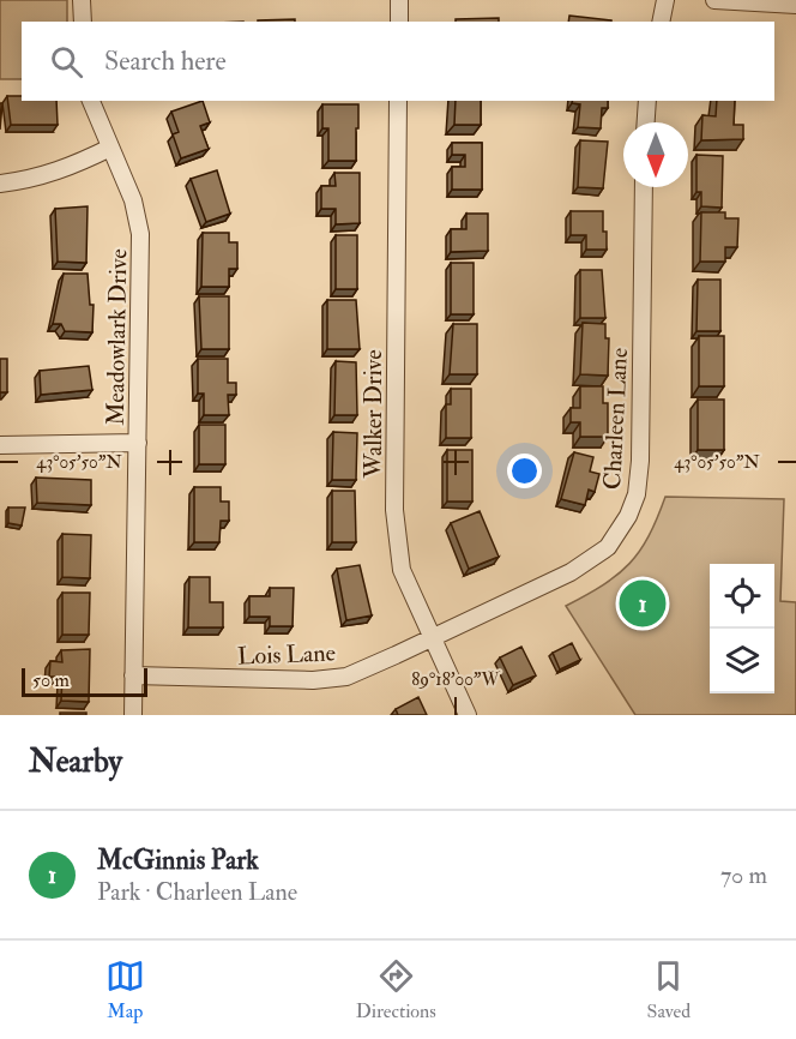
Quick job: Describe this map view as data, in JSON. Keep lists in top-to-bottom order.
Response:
{
  "streets": {
    "street": [
      "Meadowlark Drive",
      "Walker Drive",
      "Charleen Lane",
      "Lois Lane"
    ]
  },
  "crossings": [
    ["Meadowlark Drive", "Lois Lane"],
    ["Walker Drive", "Charleen Lane"],
    ["Walker Drive", "Lois Lane"],
    ["Charleen Lane", "Lois Lane"]
  ],
  "scale_bar": "50 m",
  "north": "bottom",
  "page": {
    "search": "Search here",
    "pins": "1",
    "scale": "50 m",
    "heading": "Nearby",
    "list": [
      {
        "mark": "1",
        "name": "McGinnis Park",
        "note": "Park · Charleen Lane",
        "value": "70 m"
      }
    ],
    "nav": ["Map", "Directions", "Saved"]
  },
  "coordinates": ["43°05'50\"N", "89°18'00\"W"]
}
